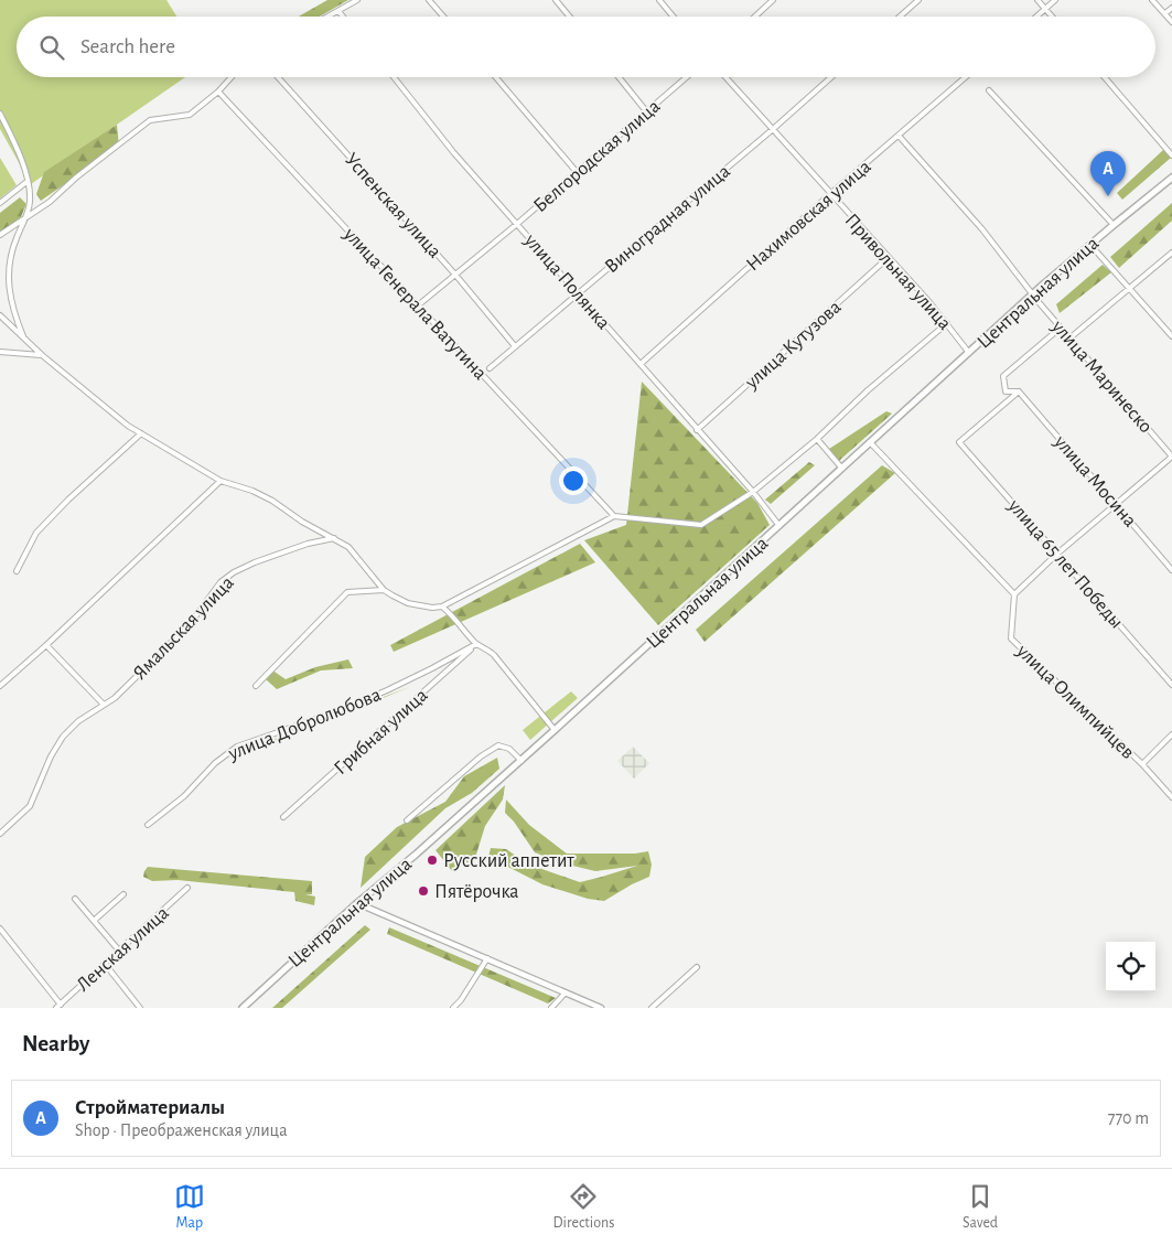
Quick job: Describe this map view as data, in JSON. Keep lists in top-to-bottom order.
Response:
{
  "streets": {
    "main road": ["Центральная улица"],
    "street": [
      "Белгородская улица",
      "Успенская улица",
      "Нахимовская улица",
      "Виноградная улица",
      "Привольная улица",
      "улица Полянка",
      "улица Генерала Ватутина",
      "улица Кутузова",
      "улица Маринеско",
      "улица Мосина",
      "улица 65 лет Победы",
      "Ямальская улица",
      "улица Олимпийцев",
      "улица Добролюбова",
      "Грибная улица",
      "Ленская улица"
    ]
  },
  "crossings": [
    ["Белгородская улица", "Успенская улица"],
    ["Белгородская улица", "улица Полянка"],
    ["Белгородская улица", "улица Генерала Ватутина"],
    ["Успенская улица", "Виноградная улица"],
    ["Нахимовская улица", "Привольная улица"],
    ["Нахимовская улица", "улица Полянка"],
    ["Виноградная улица", "Привольная улица"],
    ["Виноградная улица", "улица Полянка"],
    ["Привольная улица", "Центральная улица"],
    ["Привольная улица", "улица Кутузова"],
    ["улица Полянка", "Центральная улица"],
    ["улица Полянка", "улица Кутузова"],
    ["Центральная улица", "улица Маринеско"],
    ["улица Маринеско", "улица Мосина"],
    ["улица Мосина", "улица 65 лет Победы"],
    ["улица Добролюбова", "Грибная улица"]
  ],
  "places": ["Русский аппетит", "Пятёрочка"],
  "page": {
    "search": "Search here",
    "pins": "A",
    "heading": "Nearby",
    "list": [
      {
        "mark": "A",
        "name": "Стройматериалы",
        "note": "Shop · Преображенская улица",
        "value": "770 m"
      }
    ],
    "nav": ["Map", "Directions", "Saved"]
  }
}
